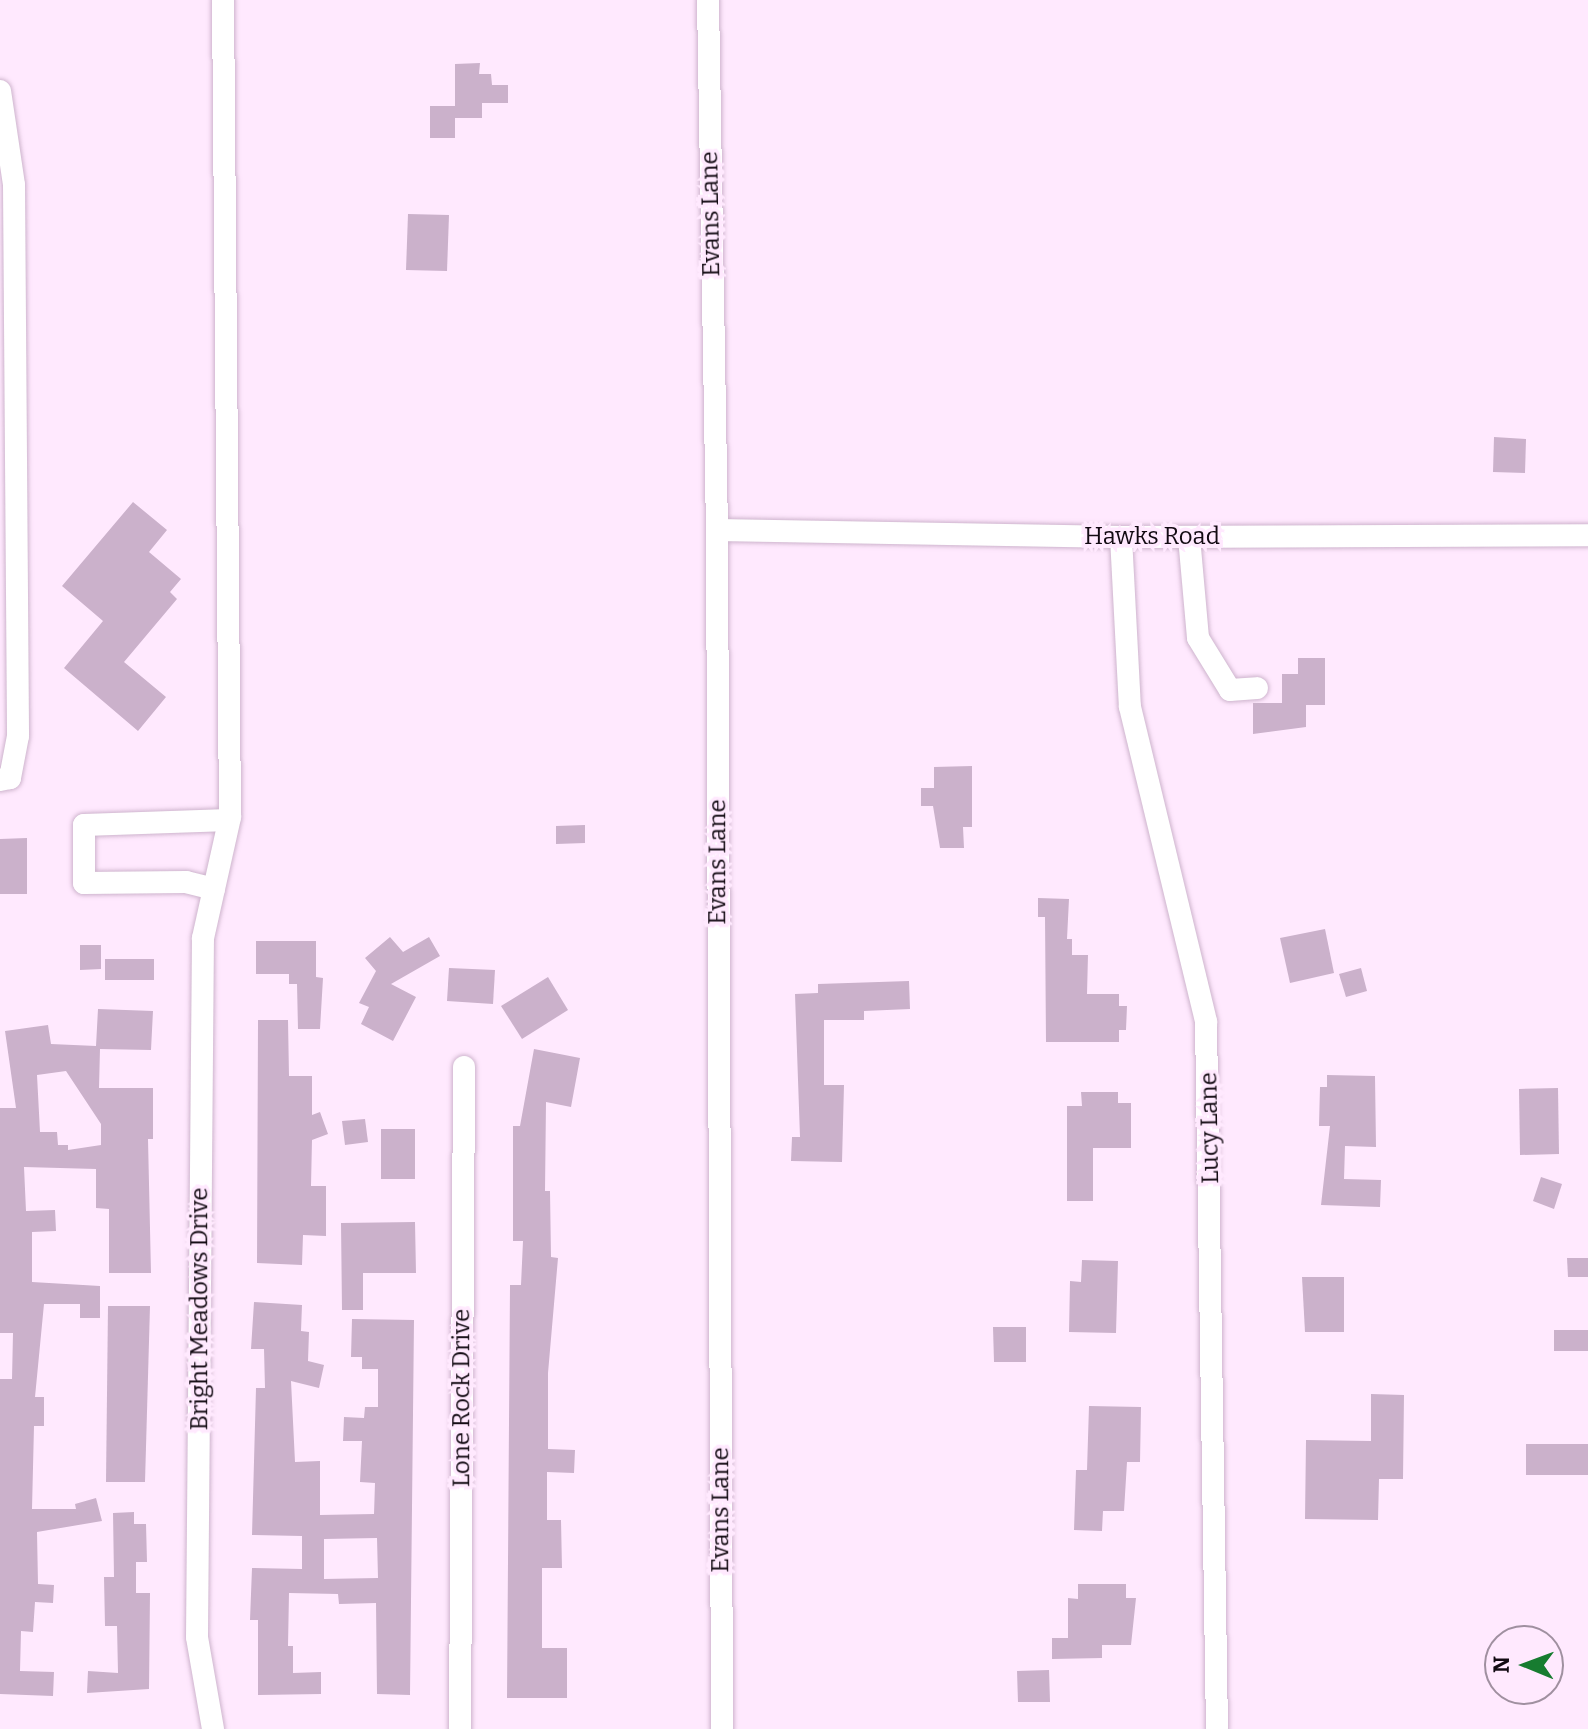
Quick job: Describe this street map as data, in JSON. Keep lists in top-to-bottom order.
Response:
{
  "streets": {
    "street": [
      "Evans Lane",
      "Hawks Road",
      "Lucy Lane",
      "Bright Meadows Drive",
      "Lone Rock Drive"
    ]
  },
  "crossings": [
    ["Evans Lane", "Hawks Road"],
    ["Hawks Road", "Lucy Lane"]
  ],
  "north": "left"
}
